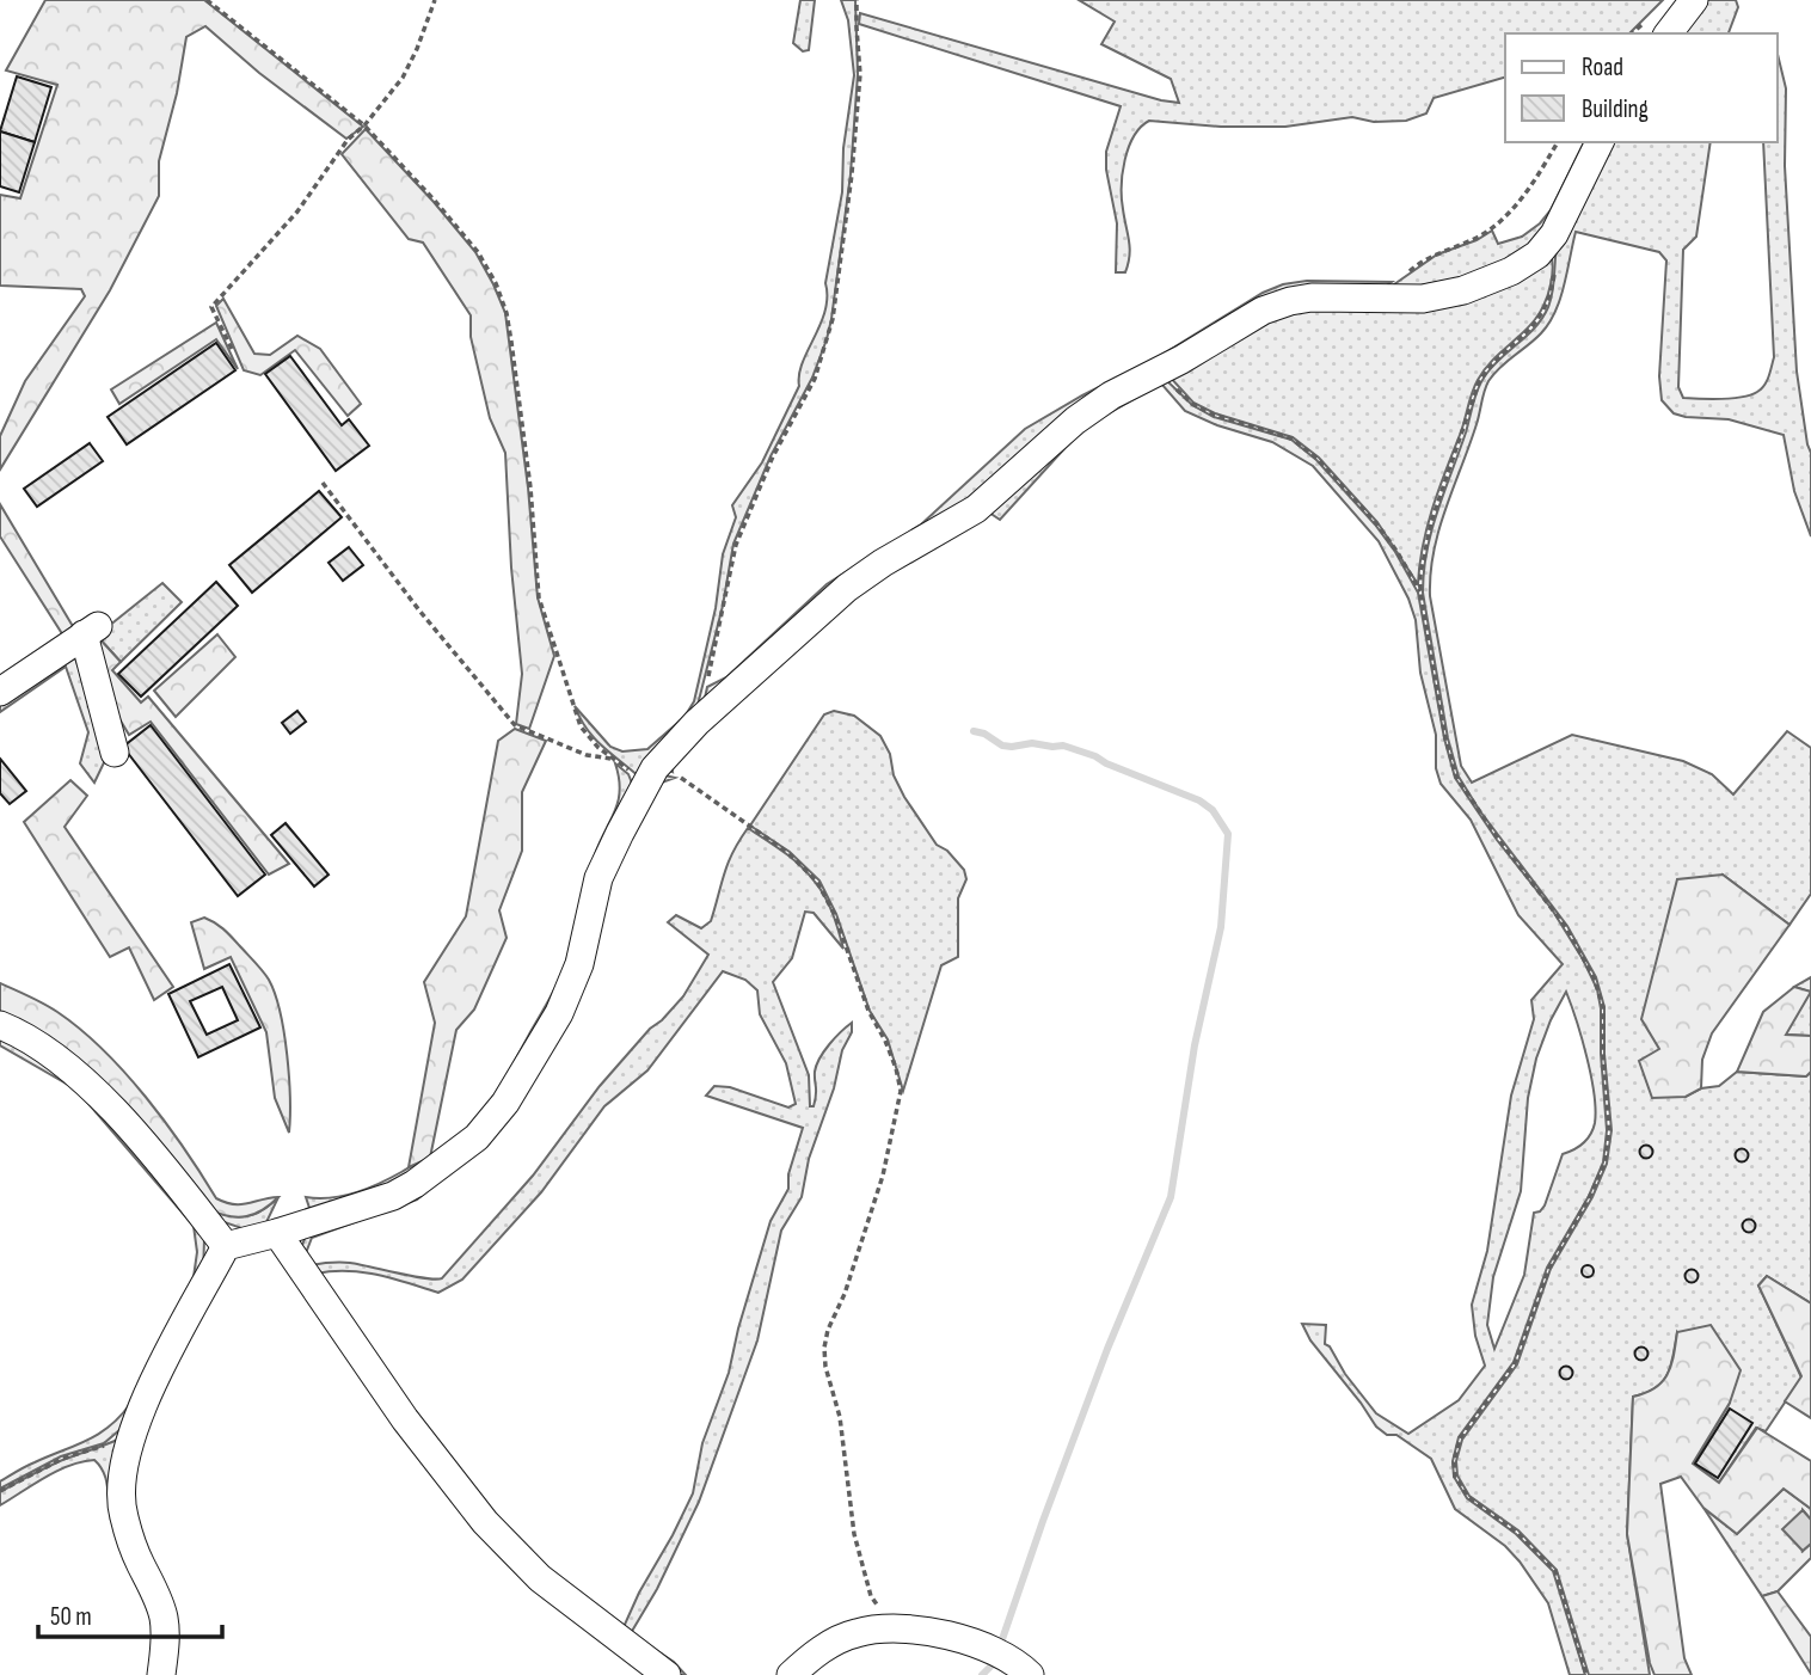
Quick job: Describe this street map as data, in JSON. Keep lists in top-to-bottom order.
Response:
{
  "legend": ["Road", "Building"],
  "scale_bar": "50 m"
}
